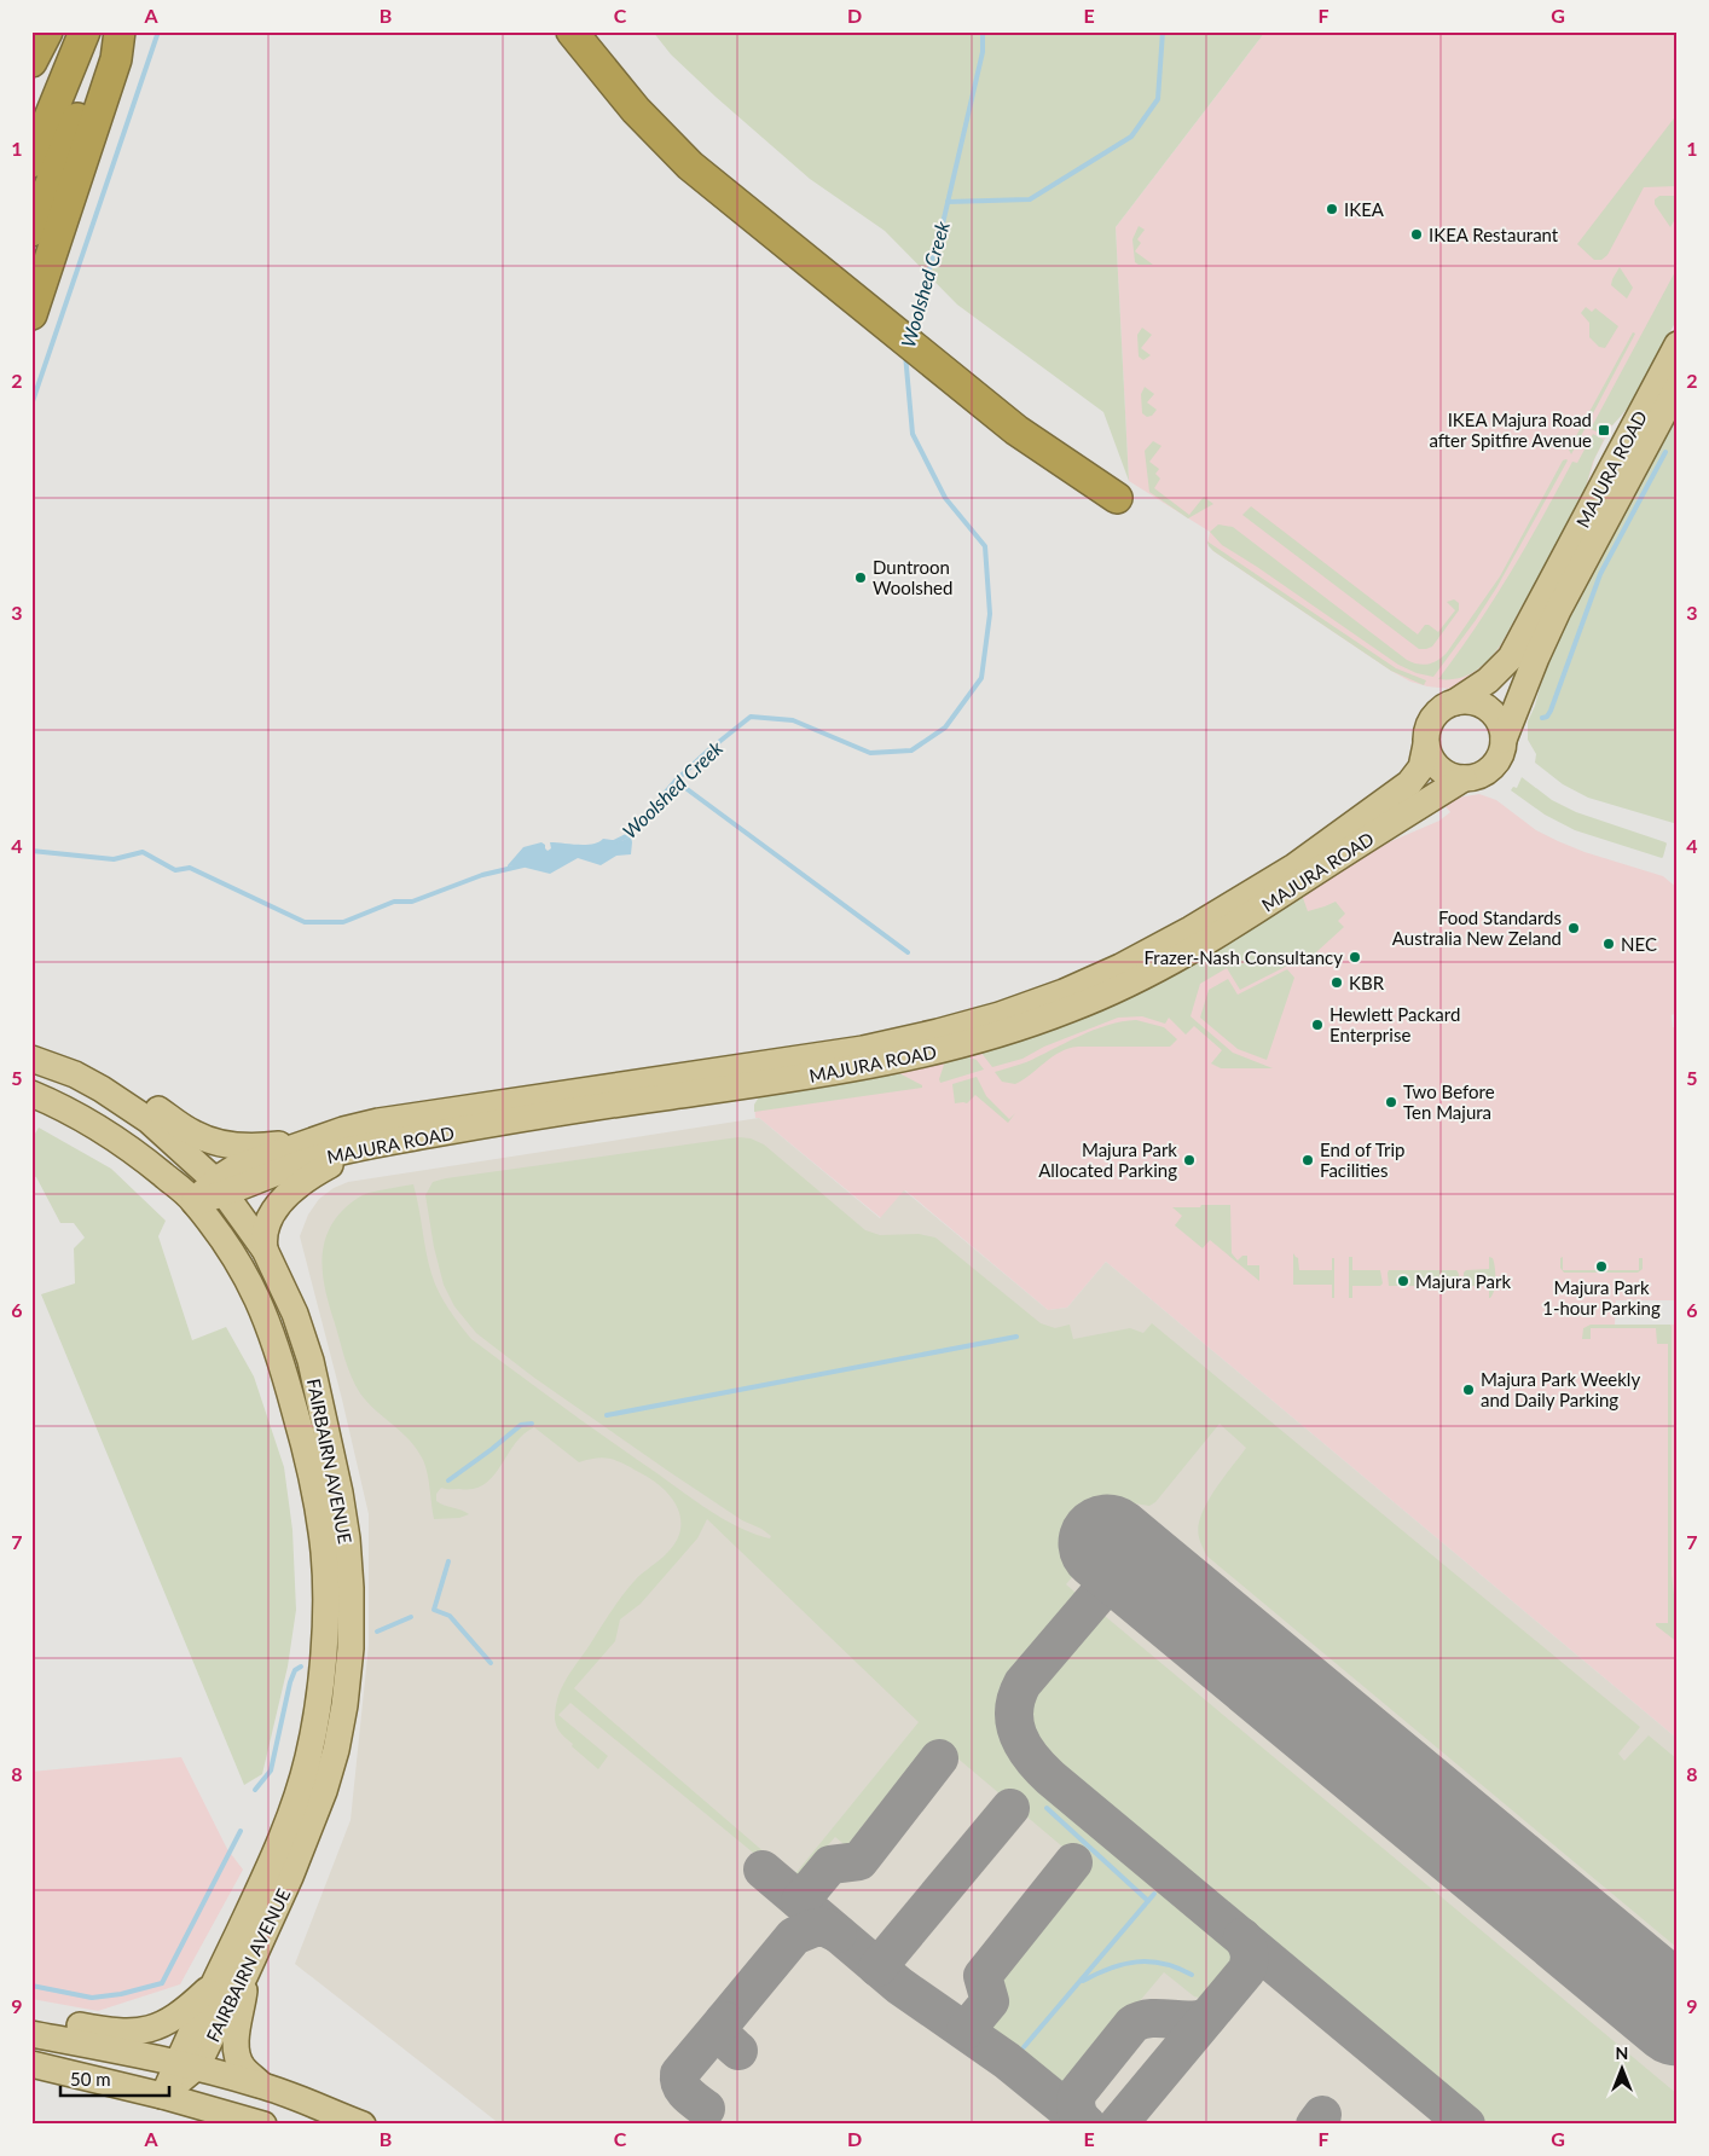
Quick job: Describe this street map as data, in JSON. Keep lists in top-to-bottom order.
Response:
{
  "streets": {
    "main road": ["MAJURA ROAD", "FAIRBAIRN AVENUE"]
  },
  "crossings": [
    ["MAJURA ROAD", "FAIRBAIRN AVENUE"]
  ],
  "water": ["Woolshed Creek"],
  "places": {
    "other": [
      "IKEA",
      "IKEA Restaurant",
      "Duntroon Woolshed",
      "Food Standards Australia New Zeland",
      "NEC",
      "Frazer-Nash Consultancy",
      "KBR",
      "Hewlett Packard Enterprise",
      "Two Before Ten Majura",
      "Majura Park Allocated Parking",
      "End of Trip Facilities",
      "Majura Park 1-hour Parking",
      "Majura Park",
      "Majura Park Weekly and Daily Parking"
    ],
    "transit": ["IKEA Majura Road after Spitfire Avenue"]
  },
  "scale_bar": "50 m",
  "north": "top",
  "grid": {
    "columns": [
      "A",
      "B",
      "C",
      "D",
      "E",
      "F",
      "G"
    ],
    "rows": [
      "1",
      "2",
      "3",
      "4",
      "5",
      "6",
      "7",
      "8",
      "9"
    ]
  }
}
